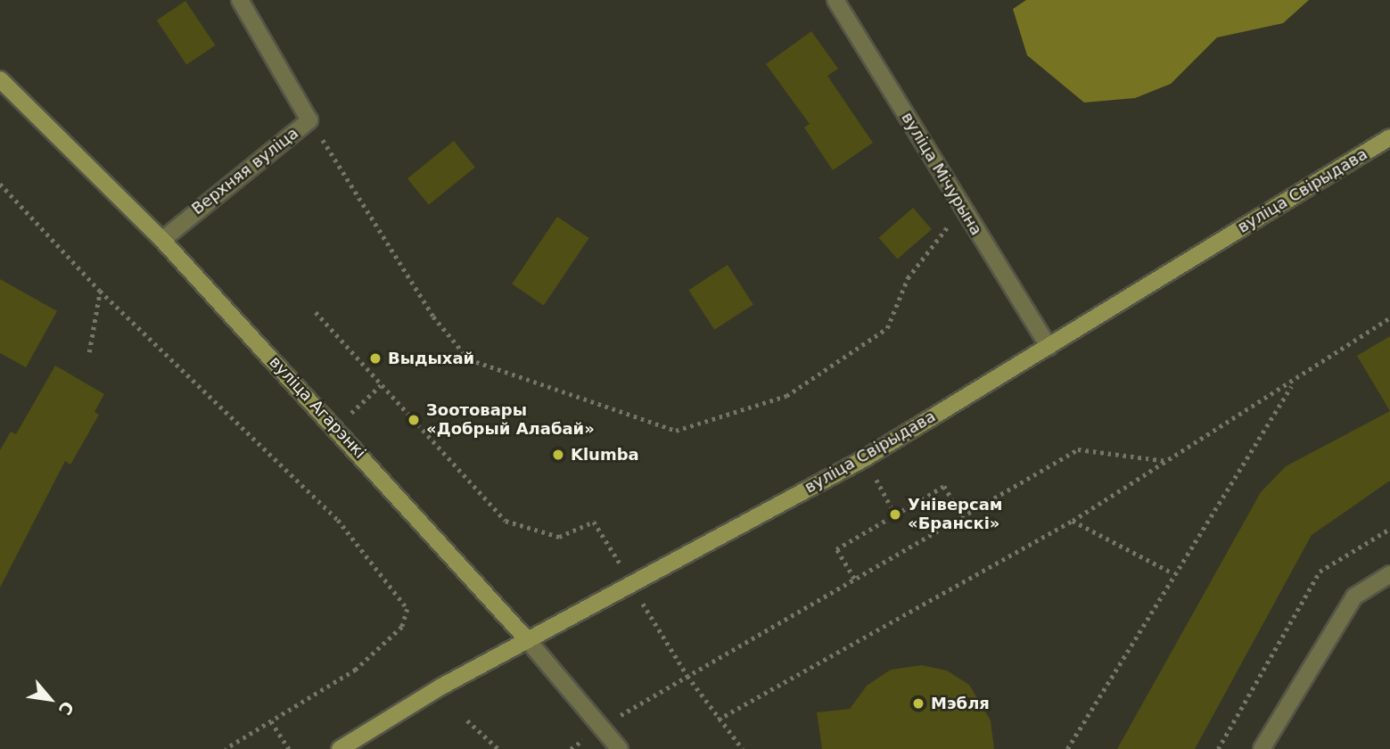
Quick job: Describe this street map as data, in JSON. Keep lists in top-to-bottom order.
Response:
{
  "streets": {
    "main road": ["вуліца Свірыдава", "вуліца Агарэнкі"],
    "street": ["Верхняя вуліца", "вуліца Мічурына"]
  },
  "crossings": [
    ["Верхняя вуліца", "вуліца Агарэнкі"],
    ["вуліца Мічурына", "вуліца Свірыдава"],
    ["вуліца Свірыдава", "вуліца Агарэнкі"]
  ],
  "places": [
    "Выдыхай",
    "Зоотовары «Добрый Алабай»",
    "Klumba",
    "Універсам «Бранскі»",
    "Мэбля"
  ],
  "north": "bottom right"
}
